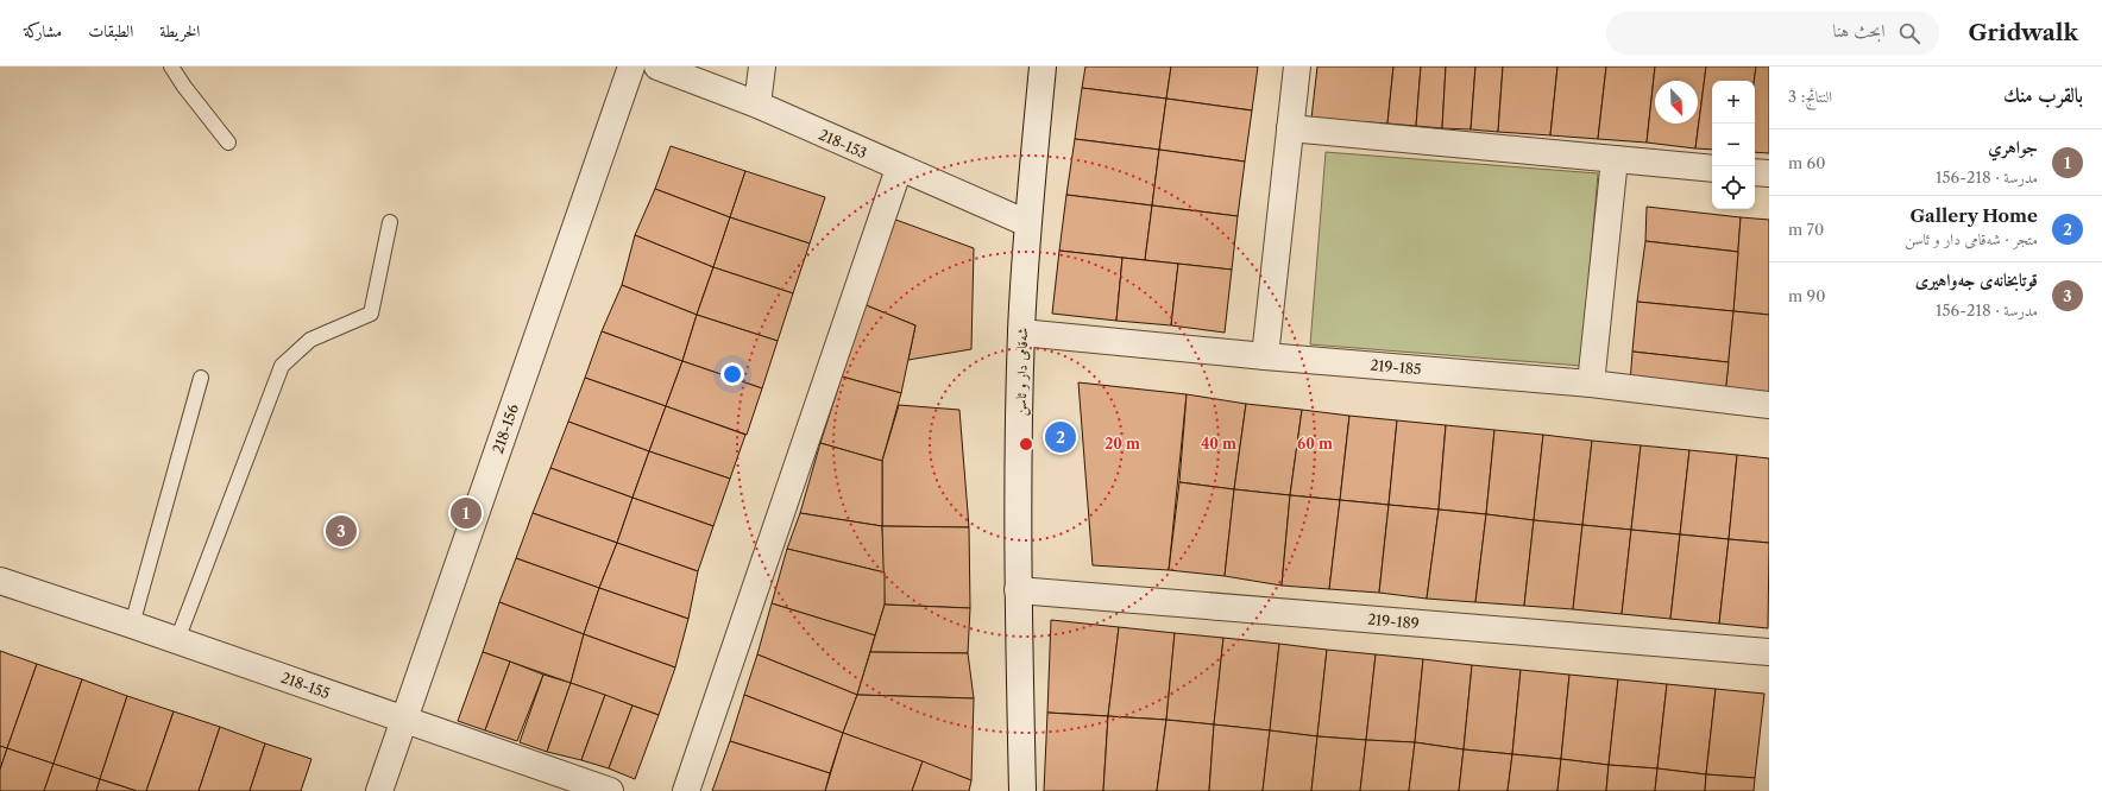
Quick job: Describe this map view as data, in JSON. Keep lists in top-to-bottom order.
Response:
{
  "streets": {
    "street": [
      "218-153",
      "219-185",
      "شەقامی دار و ئاسن",
      "218-156",
      "219-189",
      "218-155"
    ]
  },
  "crossings": [
    ["218-153", "شەقامی دار و ئاسن"],
    ["219-185", "شەقامی دار و ئاسن"],
    ["شەقامی دار و ئاسن", "219-189"],
    ["218-156", "218-155"]
  ],
  "north": "bottom right",
  "page": {
    "header": "Gridwalk",
    "search": "ابحث هنا",
    "nav": ["الخريطة", "الطبقات", "مشاركة"],
    "heading": ["بالقرب منك", "النتائج: 3"],
    "map_buttons": ["+", "−"],
    "list": [
      {
        "mark": "1",
        "name": "جواهري",
        "note": "مدرسة · 218-156",
        "value": "60 m"
      },
      {
        "mark": "2",
        "name": "Gallery Home",
        "note": "متجر · شەقامی دار و ئاسن",
        "value": "70 m"
      },
      {
        "mark": "3",
        "name": "قوتابخانەی جەواهیری",
        "note": "مدرسة · 218-156",
        "value": "90 m"
      }
    ],
    "pins": ["2", "1", "3"]
  },
  "rings": ["20 m", "40 m", "60 m"]
}
